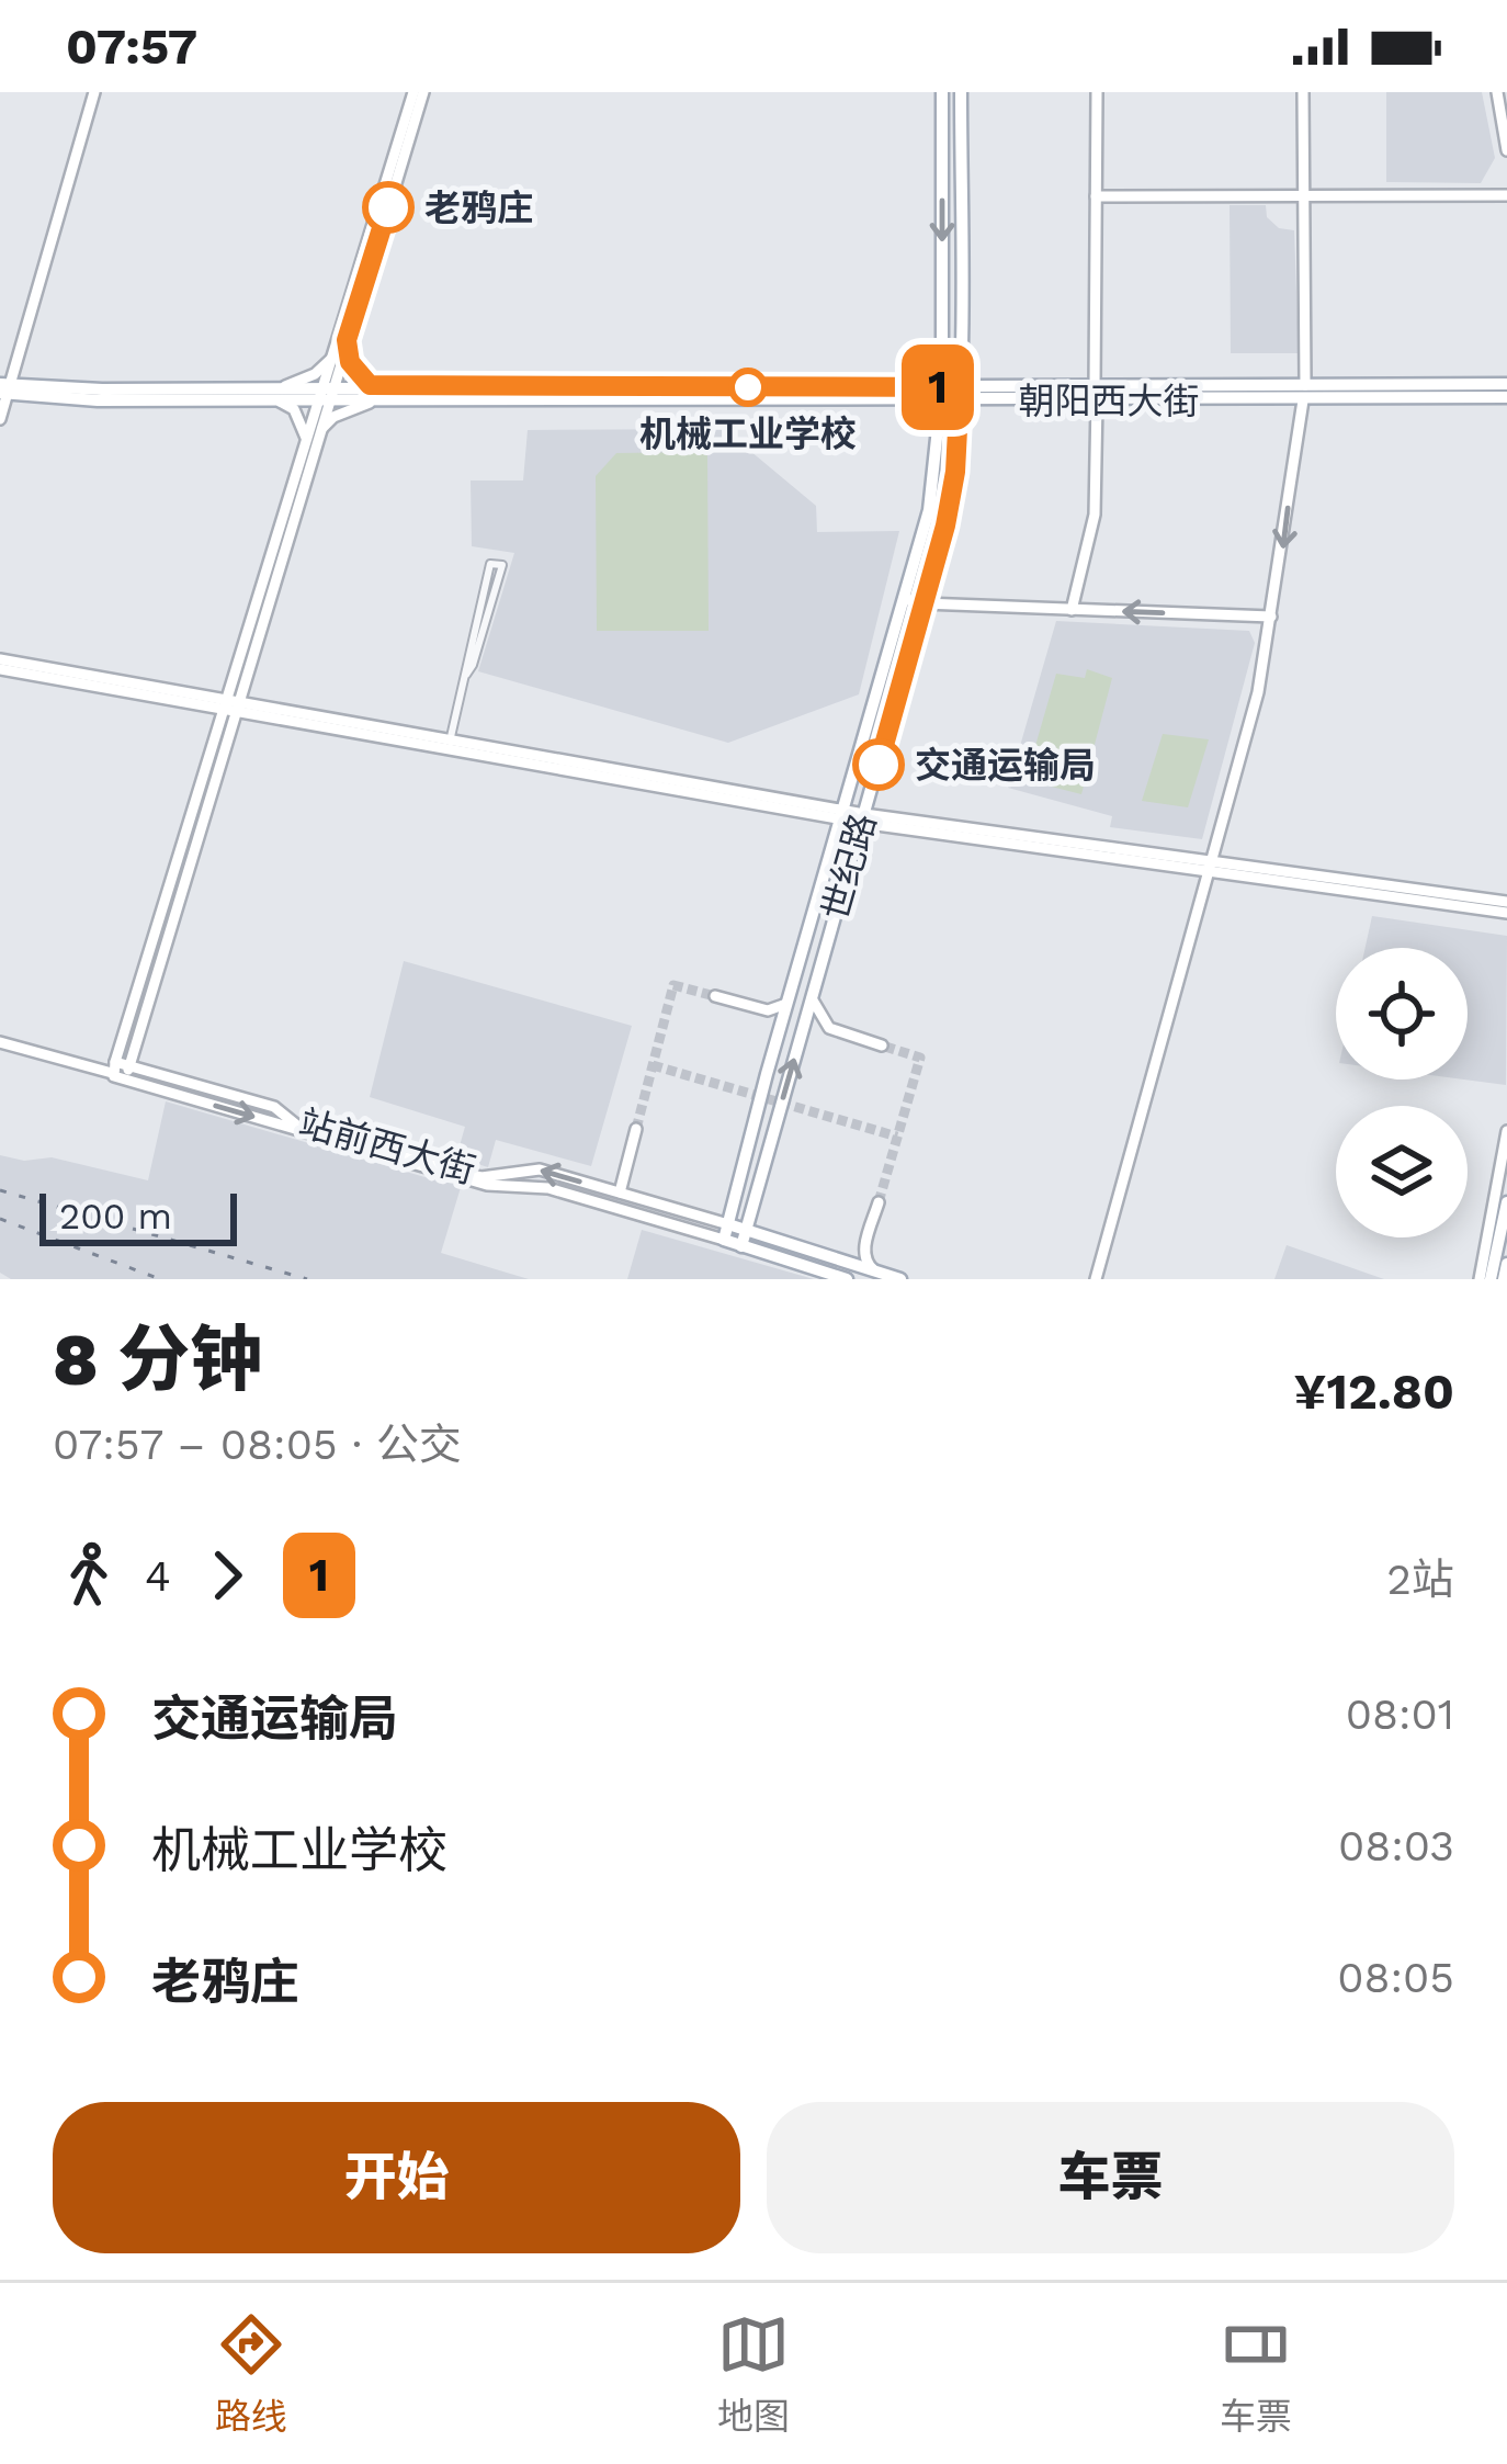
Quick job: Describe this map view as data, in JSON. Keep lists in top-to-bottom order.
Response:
{
  "streets": {
    "main road": ["朝阳西大街", "世纪路", "站前西大街"]
  },
  "crossings": [
    ["朝阳西大街", "世纪路"],
    ["世纪路", "站前西大街"]
  ],
  "places": ["老鸦庄", "机械工业学校", "交通运输局"],
  "lines": ["bus line 1"],
  "scale_bar": "200 m",
  "page": {
    "status": "07:57",
    "on_map": "1",
    "scale": "200 m",
    "heading": ["8 分钟", "07:57 – 08:05 · 公交", "¥12.80"],
    "legs": ["4", "1", "2站"],
    "list": [
      {
        "name": "交通运输局",
        "value": "08:01"
      },
      {
        "name": "机械工业学校",
        "value": "08:03"
      },
      {
        "name": "老鸦庄",
        "value": "08:05"
      }
    ],
    "buttons": ["开始", "车票"],
    "tabs": ["路线", "地图", "车票"]
  }
}
